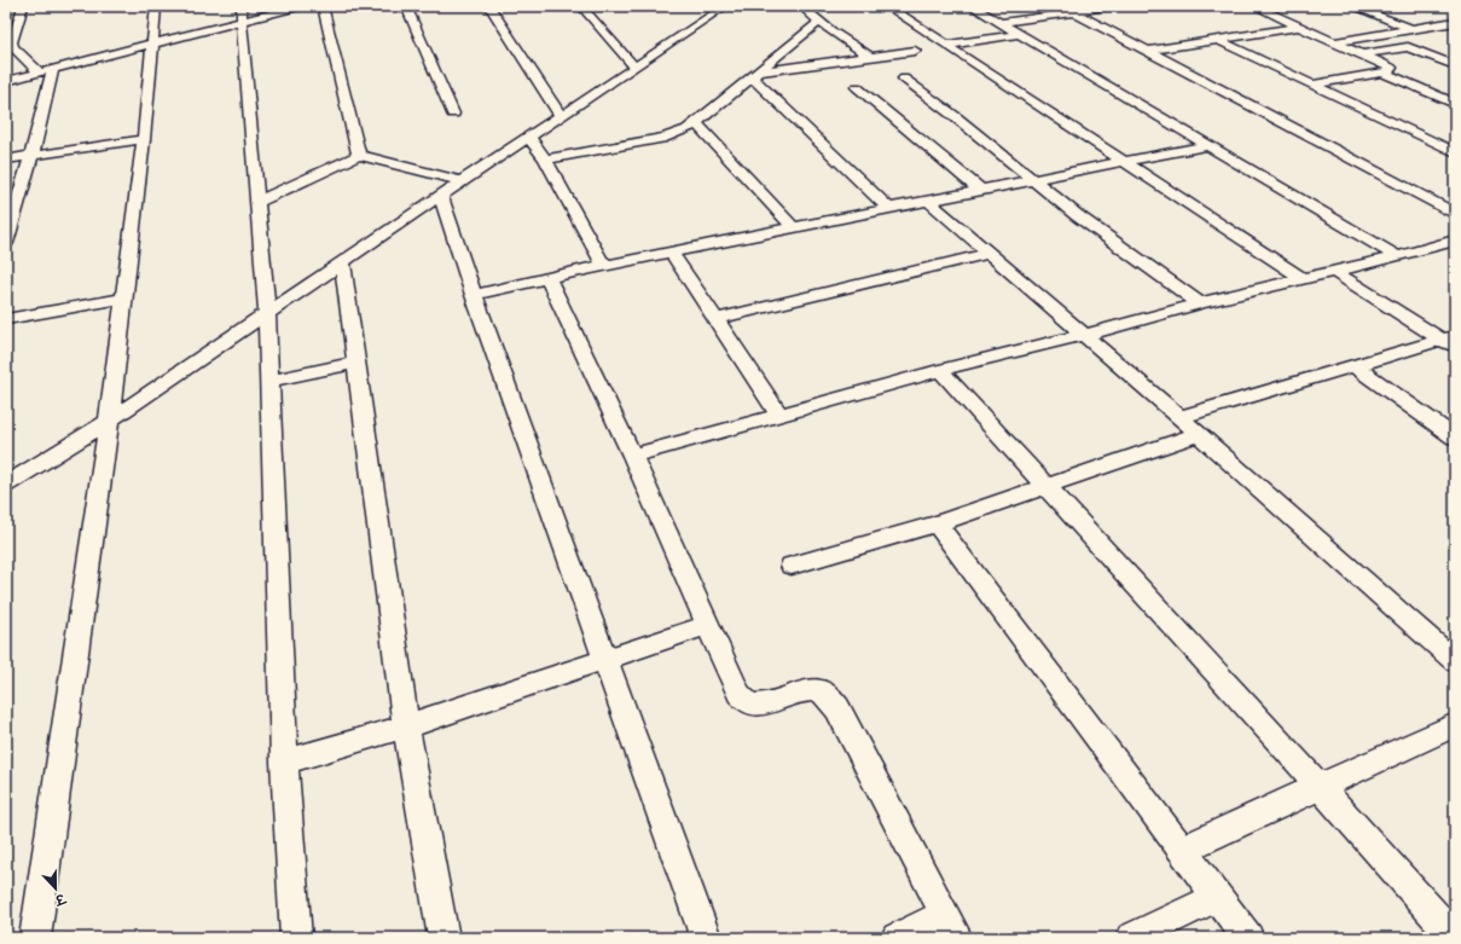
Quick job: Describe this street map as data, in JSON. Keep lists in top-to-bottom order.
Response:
{
  "north": "bottom"
}
